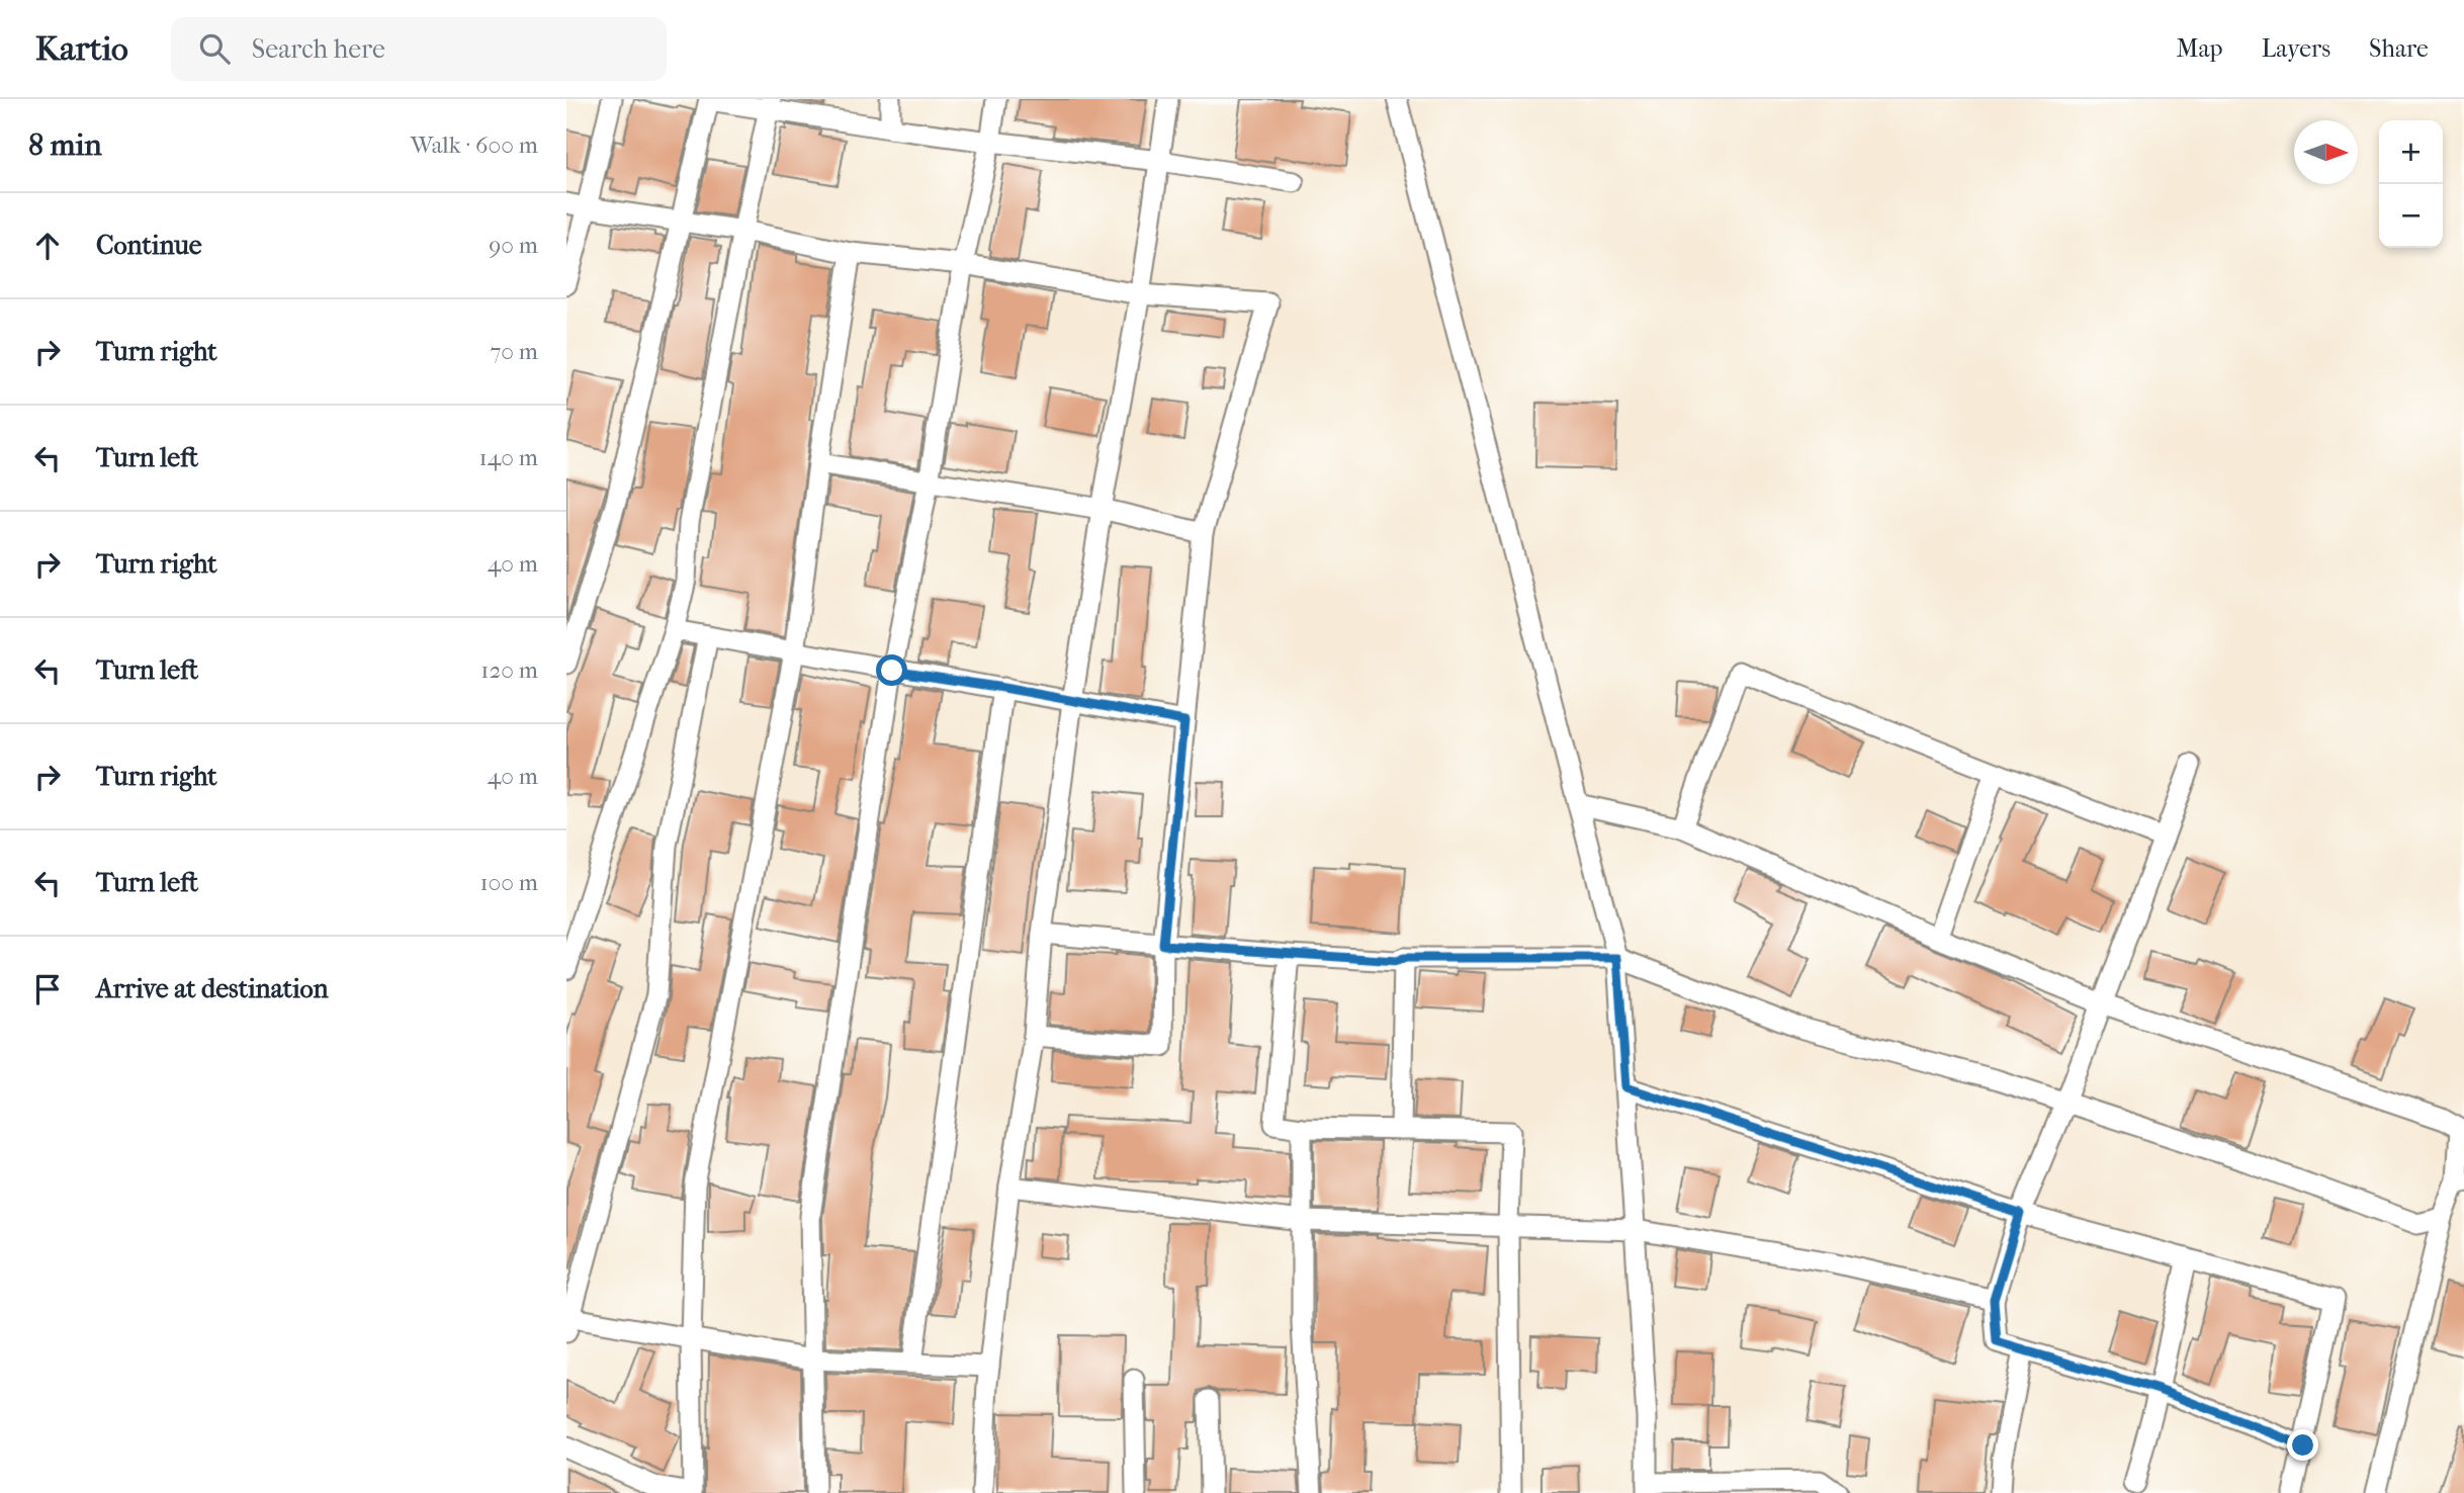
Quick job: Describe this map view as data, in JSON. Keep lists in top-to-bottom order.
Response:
{
  "north": "right",
  "page": {
    "header": "Kartio",
    "search": "Search here",
    "nav": ["Map", "Layers", "Share"],
    "heading": ["8 min", "Walk · 600 m"],
    "map_buttons": ["+", "−"],
    "list": [
      ["Continue", "90 m"],
      ["Turn right", "70 m"],
      ["Turn left", "140 m"],
      ["Turn right", "40 m"],
      ["Turn left", "120 m"],
      ["Turn right", "40 m"],
      ["Turn left", "100 m"],
      "Arrive at destination"
    ]
  }
}
